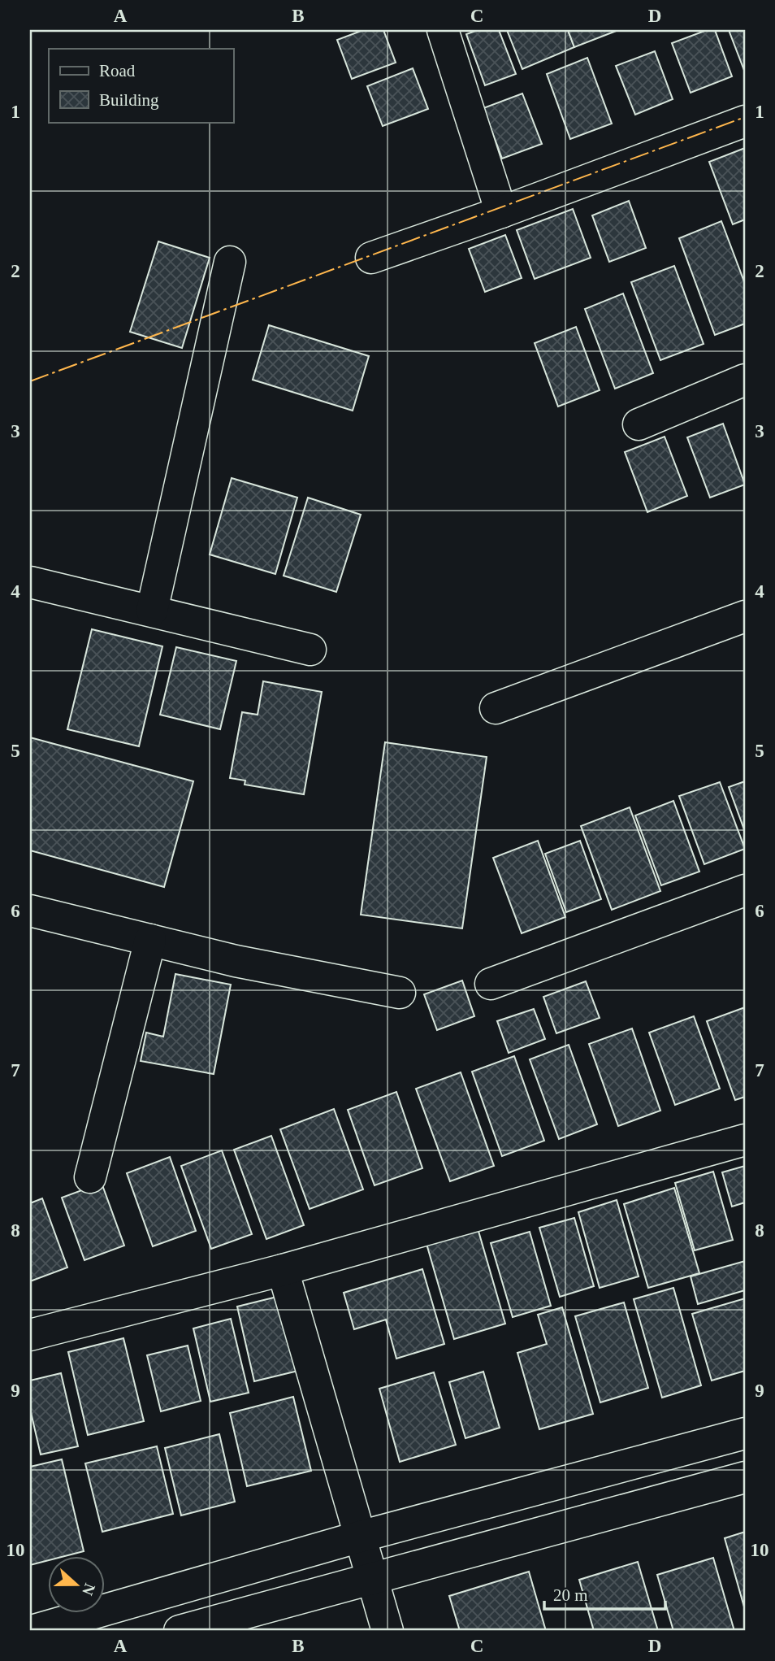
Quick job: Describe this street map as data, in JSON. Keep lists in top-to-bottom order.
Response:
{
  "legend": ["Road", "Building"],
  "scale_bar": "20 m",
  "north": "right",
  "grid": {
    "columns": [
      "A",
      "B",
      "C",
      "D"
    ],
    "rows": [
      "1",
      "2",
      "3",
      "4",
      "5",
      "6",
      "7",
      "8",
      "9",
      "10"
    ]
  }
}
